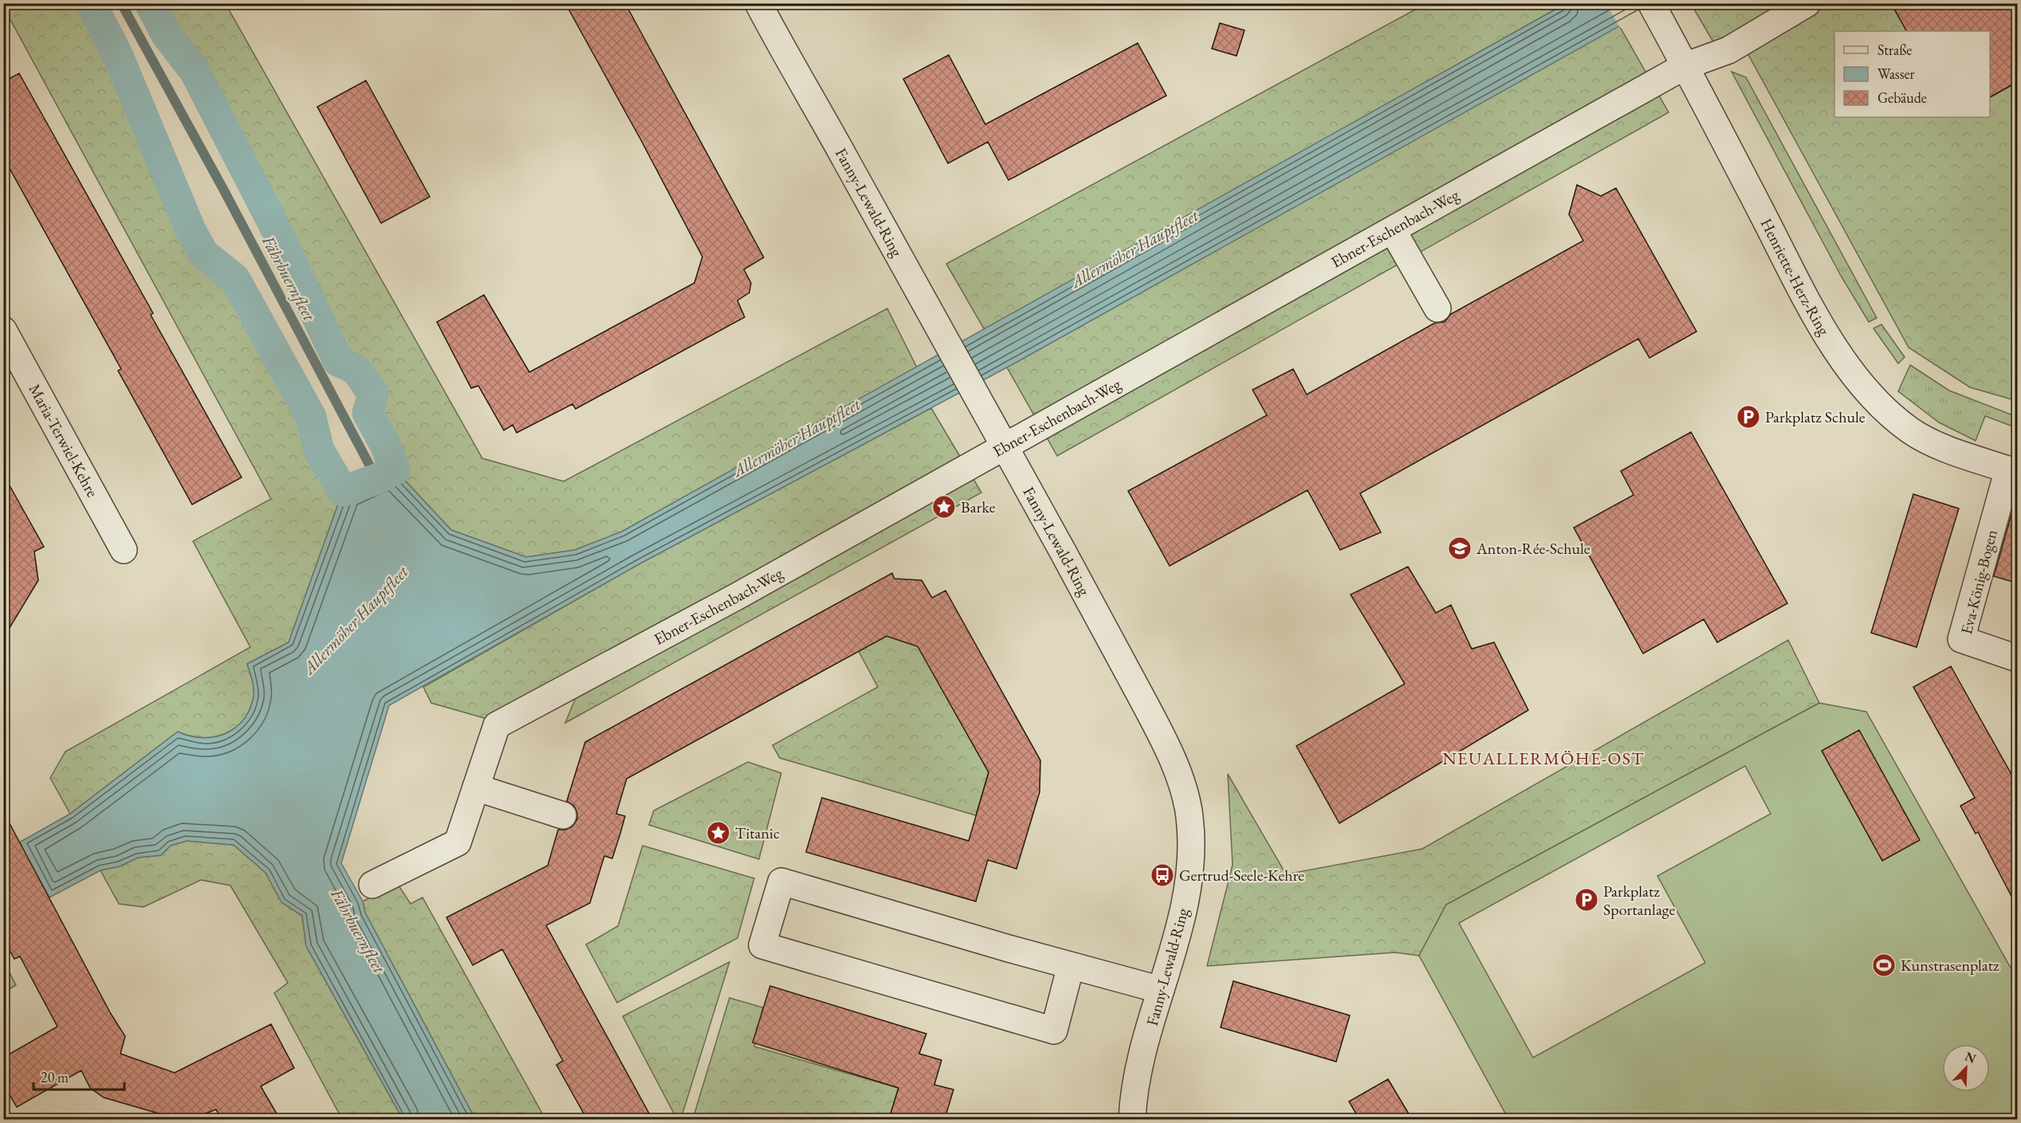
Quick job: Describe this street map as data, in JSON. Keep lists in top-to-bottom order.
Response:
{
  "streets": {
    "street": [
      "Fanny-Lewald-Ring",
      "Ebner-Eschenbach-Weg",
      "Henriette-Herz-Ring",
      "Maria-Terwiel-Kehre",
      "Eva-König-Bogen"
    ]
  },
  "crossings": [
    ["Fanny-Lewald-Ring", "Ebner-Eschenbach-Weg"],
    ["Ebner-Eschenbach-Weg", "Henriette-Herz-Ring"],
    ["Henriette-Herz-Ring", "Eva-König-Bogen"]
  ],
  "districts": ["NEUALLERMÖHE-OST"],
  "water": ["Allermöher Hauptfleet", "Fährbuernfleet"],
  "places": {
    "parking": ["Parkplatz Schule", "Parkplatz Sportanlage"],
    "place": ["Barke", "Titanic"],
    "school or university": ["Anton-Rée-Schule"],
    "bus stop": ["Gertrud-Seele-Kehre"],
    "sports": ["Kunstrasenplatz"]
  },
  "legend": ["Straße", "Wasser", "Gebäude"],
  "scale_bar": "20 m",
  "north": "top right"
}
